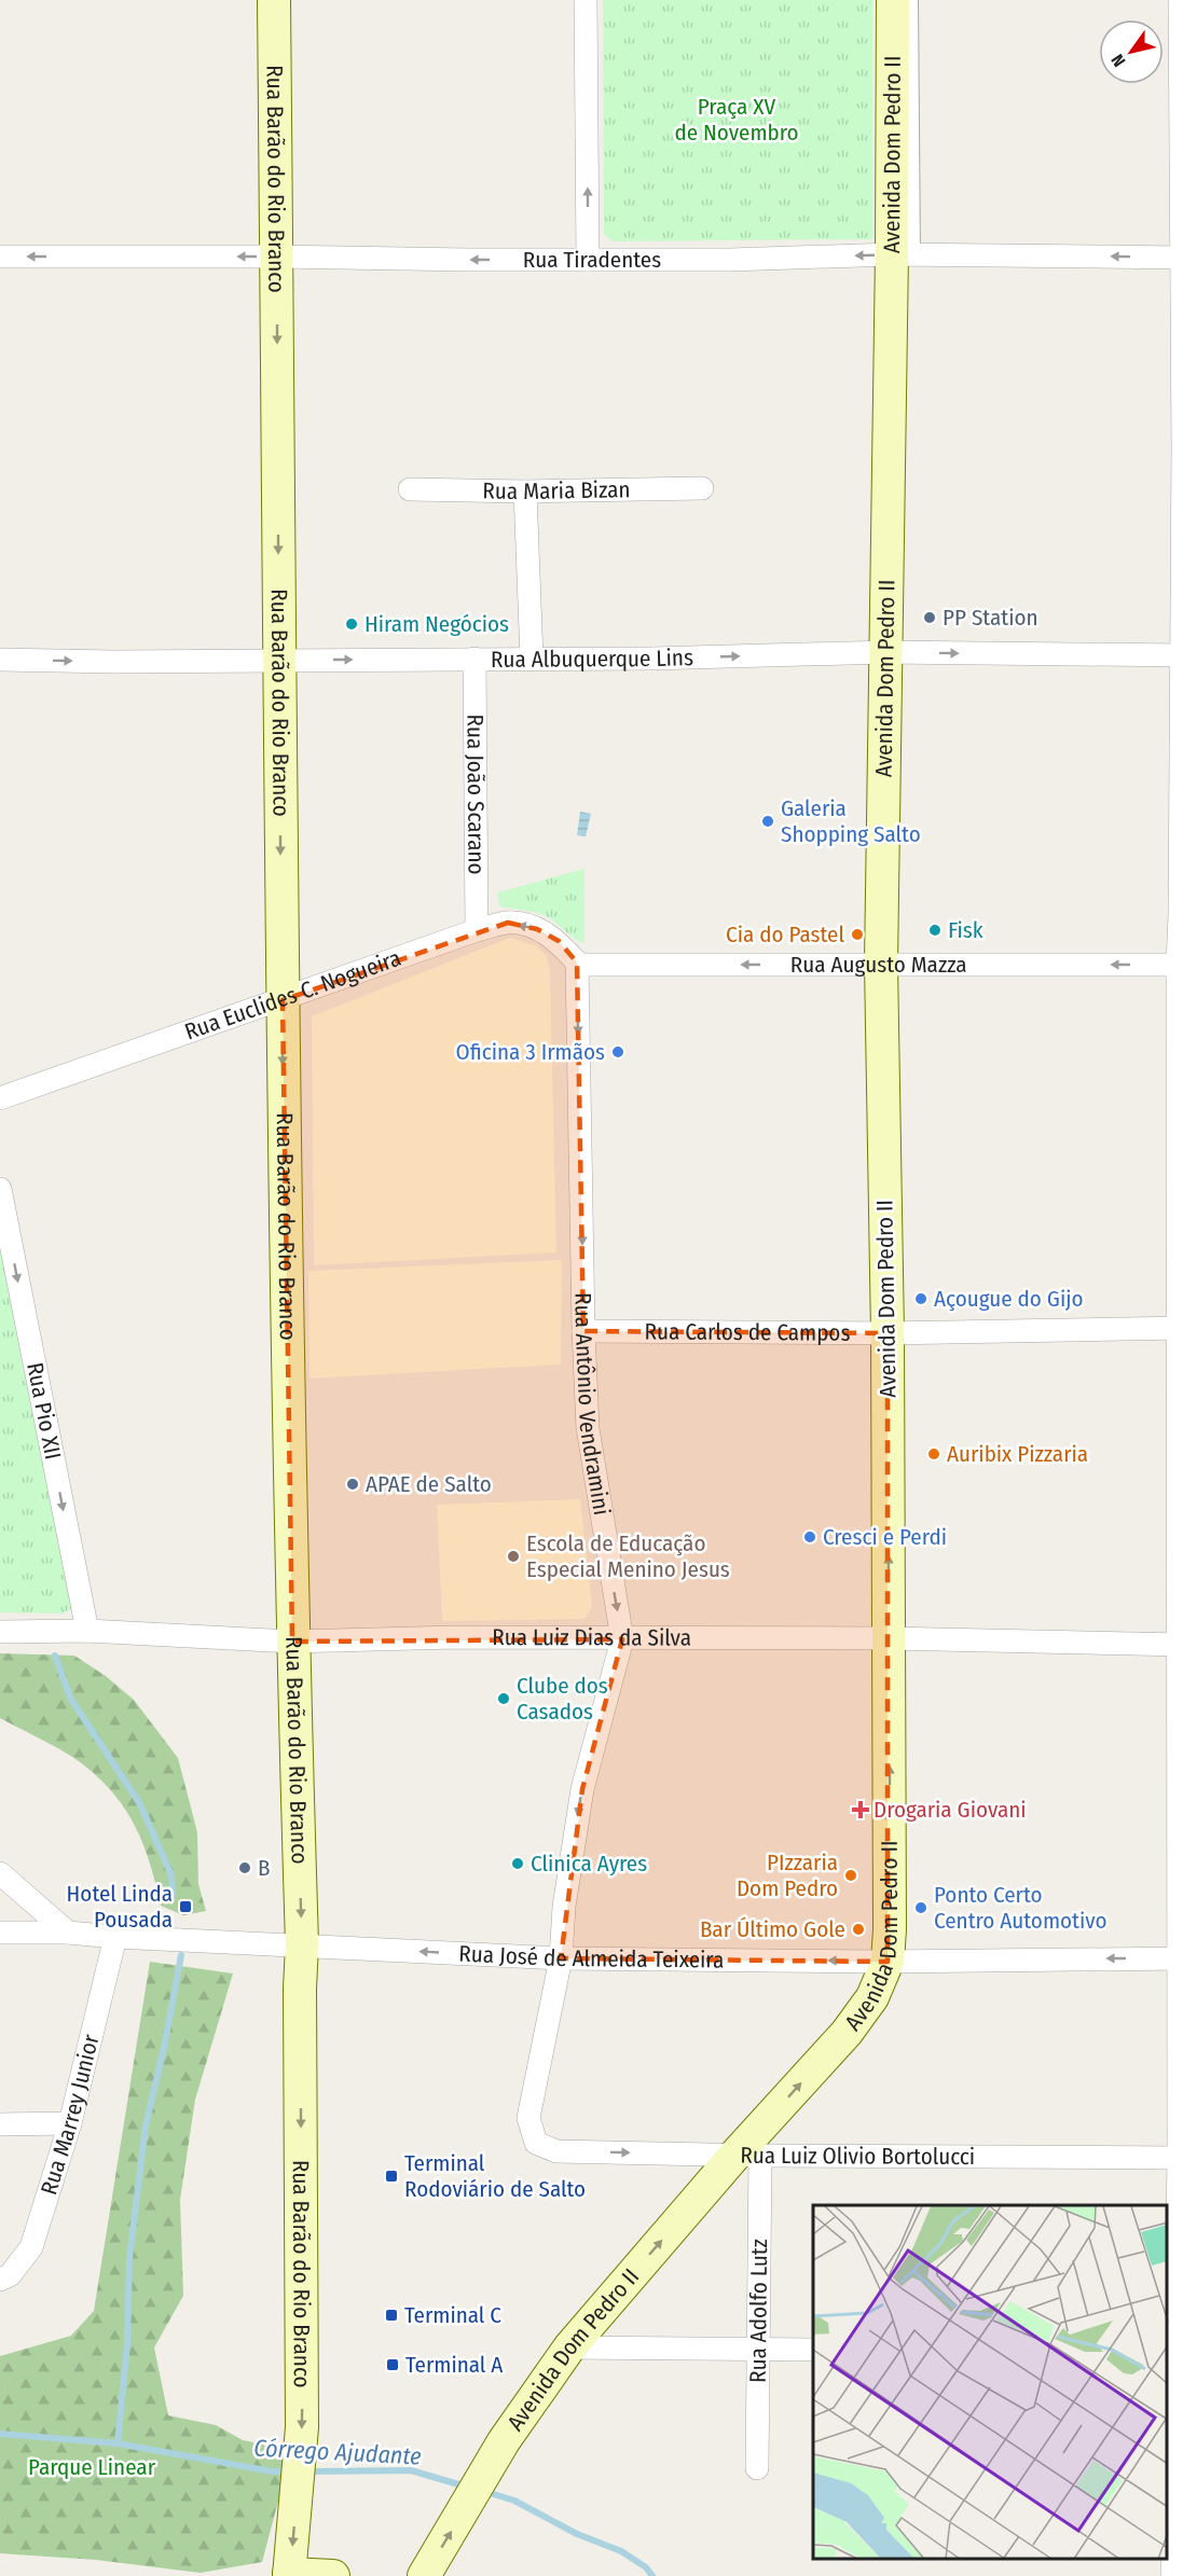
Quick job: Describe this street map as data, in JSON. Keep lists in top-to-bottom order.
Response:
{
  "streets": {
    "main road": ["Avenida Dom Pedro II", "Rua Barão do Rio Branco"],
    "street": [
      "Rua Tiradentes",
      "Rua Maria Bizan",
      "Rua Albuquerque Lins",
      "Rua João Scarano",
      "Rua Augusto Mazza",
      "Rua Euclides C. Nogueira",
      "Rua Carlos de Campos",
      "Rua Antônio Vendramini",
      "Rua Pio XII",
      "Rua Luiz Dias da Silva",
      "Rua José de Almeida Teixeira",
      "Rua Marrey Junior",
      "Rua Luiz Olivio Bortolucci",
      "Rua Adolfo Lutz"
    ]
  },
  "crossings": [
    ["Avenida Dom Pedro II", "Rua Tiradentes"],
    ["Avenida Dom Pedro II", "Rua Albuquerque Lins"],
    ["Avenida Dom Pedro II", "Rua Augusto Mazza"],
    ["Avenida Dom Pedro II", "Rua Carlos de Campos"],
    ["Avenida Dom Pedro II", "Rua Luiz Dias da Silva"],
    ["Avenida Dom Pedro II", "Rua José de Almeida Teixeira"],
    ["Avenida Dom Pedro II", "Rua Luiz Olivio Bortolucci"],
    ["Avenida Dom Pedro II", "Rua Adolfo Lutz"],
    ["Rua Barão do Rio Branco", "Rua Tiradentes"],
    ["Rua Barão do Rio Branco", "Rua Albuquerque Lins"],
    ["Rua Barão do Rio Branco", "Rua Euclides C. Nogueira"],
    ["Rua Barão do Rio Branco", "Rua Luiz Dias da Silva"],
    ["Rua Barão do Rio Branco", "Rua José de Almeida Teixeira"],
    ["Rua Albuquerque Lins", "Rua João Scarano"],
    ["Rua João Scarano", "Rua Euclides C. Nogueira"],
    ["Rua Augusto Mazza", "Rua Euclides C. Nogueira"],
    ["Rua Augusto Mazza", "Rua Antônio Vendramini"],
    ["Rua Euclides C. Nogueira", "Rua Antônio Vendramini"],
    ["Rua Carlos de Campos", "Rua Antônio Vendramini"],
    ["Rua Antônio Vendramini", "Rua Luiz Dias da Silva"],
    ["Rua Antônio Vendramini", "Rua José de Almeida Teixeira"],
    ["Rua Antônio Vendramini", "Rua Luiz Olivio Bortolucci"],
    ["Rua Pio XII", "Rua Luiz Dias da Silva"],
    ["Rua José de Almeida Teixeira", "Rua Marrey Junior"],
    ["Rua Luiz Olivio Bortolucci", "Rua Adolfo Lutz"]
  ],
  "one_way": [
    "Avenida Dom Pedro II",
    "Rua Barão do Rio Branco",
    "Rua Tiradentes",
    "Rua Albuquerque Lins",
    "Rua Augusto Mazza",
    "Rua Antônio Vendramini",
    "Rua Pio XII",
    "Rua José de Almeida Teixeira"
  ],
  "water": ["Córrego Ajudante"],
  "parks": ["Praça XV de Novembro", "Parque Linear"],
  "places": {
    "other": [
      "PP Station",
      "Hiram Negócios",
      "Galeria Shopping Salto",
      "Fisk",
      "Cia do Pastel",
      "Oficina 3 Irmãos",
      "Açougue do Gijo",
      "Auribix Pizzaria",
      "APAE de Salto",
      "Cresci e Perdi",
      "Escola de Educação Especial Menino Jesus",
      "Clube dos Casados",
      "Clinica Ayres",
      "B",
      "PIzzaria Dom Pedro",
      "Ponto Certo Centro Automotivo",
      "Bar Último Gole"
    ],
    "health": ["Drogaria Giovani"],
    "transit": [
      "Hotel Linda Pousada",
      "Terminal Rodoviário de Salto",
      "Terminal C",
      "Terminal A"
    ]
  },
  "north": "bottom left"
}
